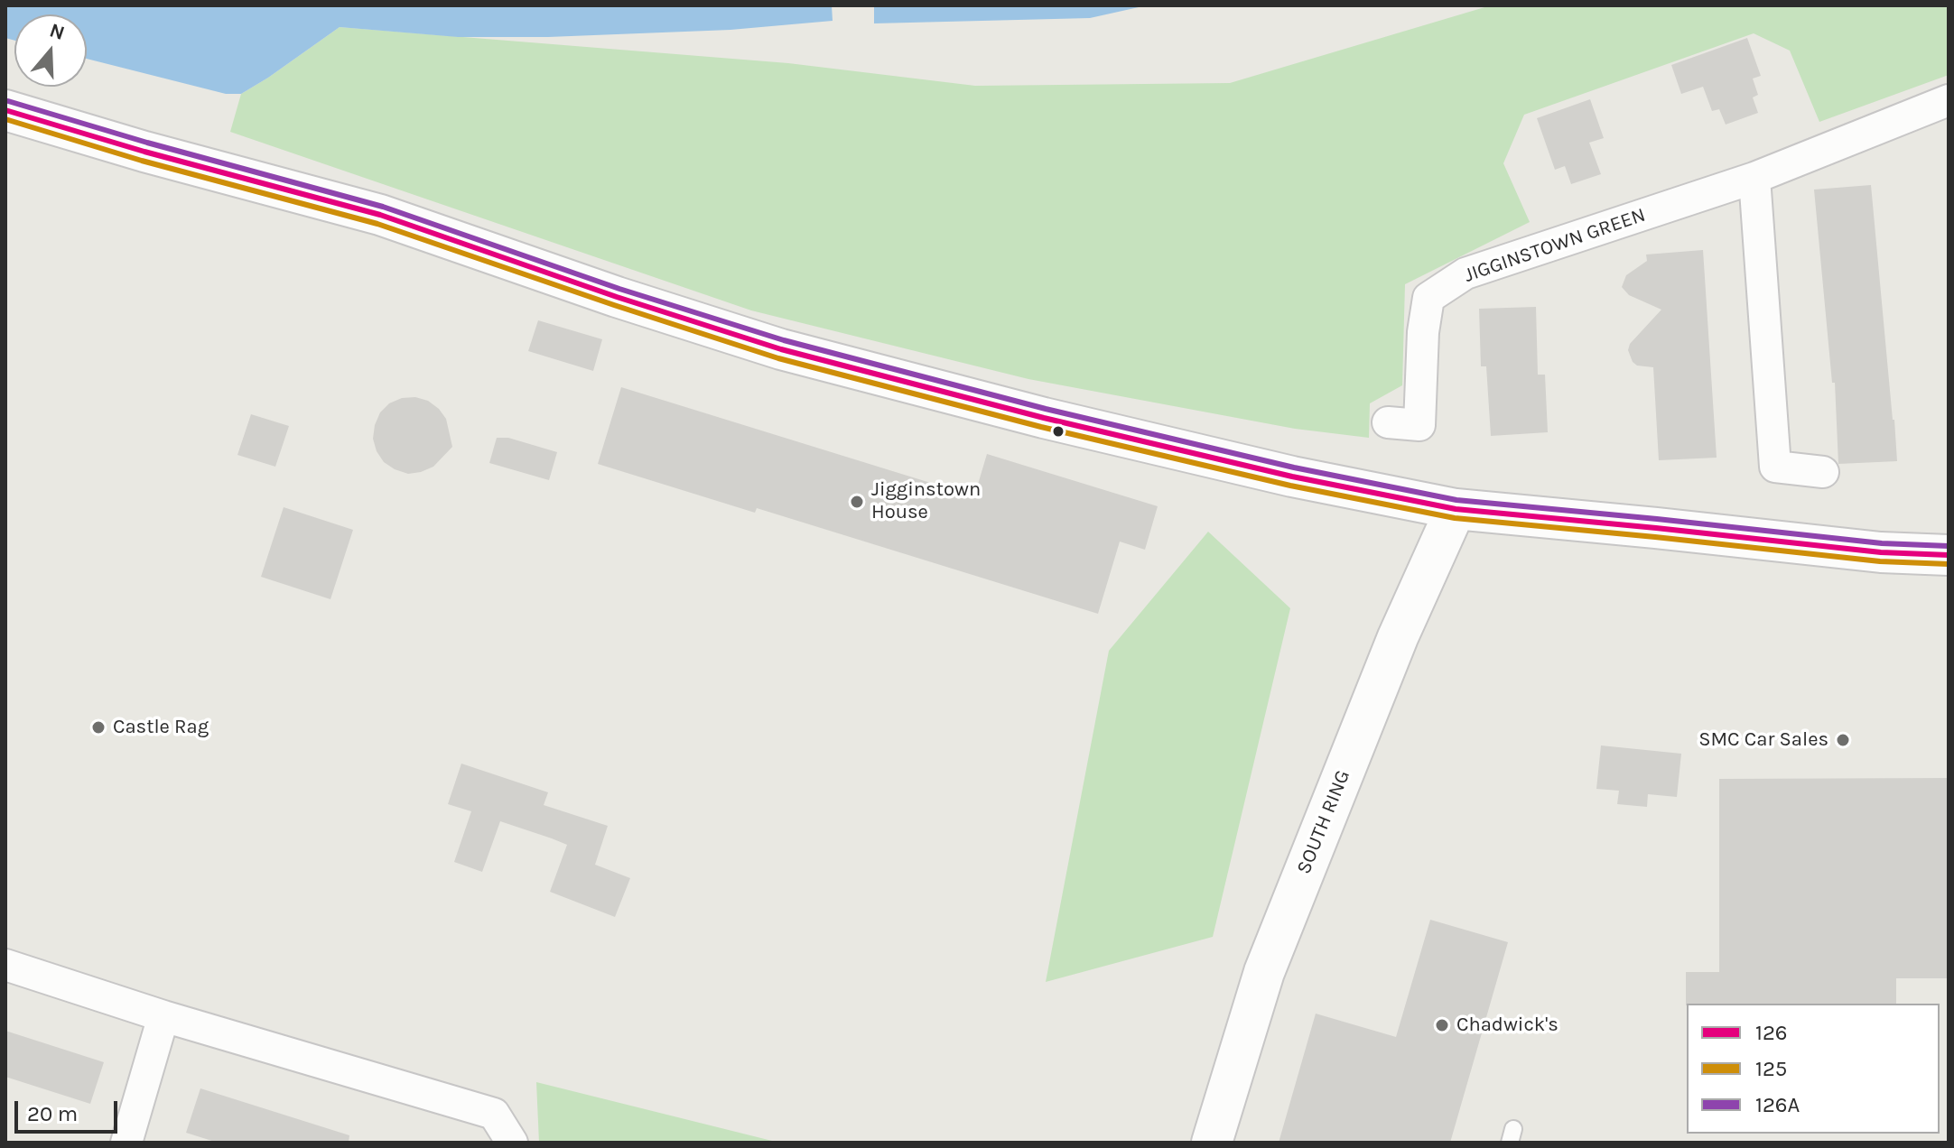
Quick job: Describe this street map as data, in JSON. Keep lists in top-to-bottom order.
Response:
{
  "streets": {
    "main road": ["SOUTH RING"],
    "street": ["JIGGINSTOWN GREEN"]
  },
  "places": [
    "Jigginstown House",
    "Castle Rag",
    "SMC Car Sales",
    "Chadwick's"
  ],
  "lines": ["transit line 126A", "transit line 126", "transit line 125"],
  "legend": ["126", "125", "126A"],
  "scale_bar": "20 m",
  "north": "top"
}
